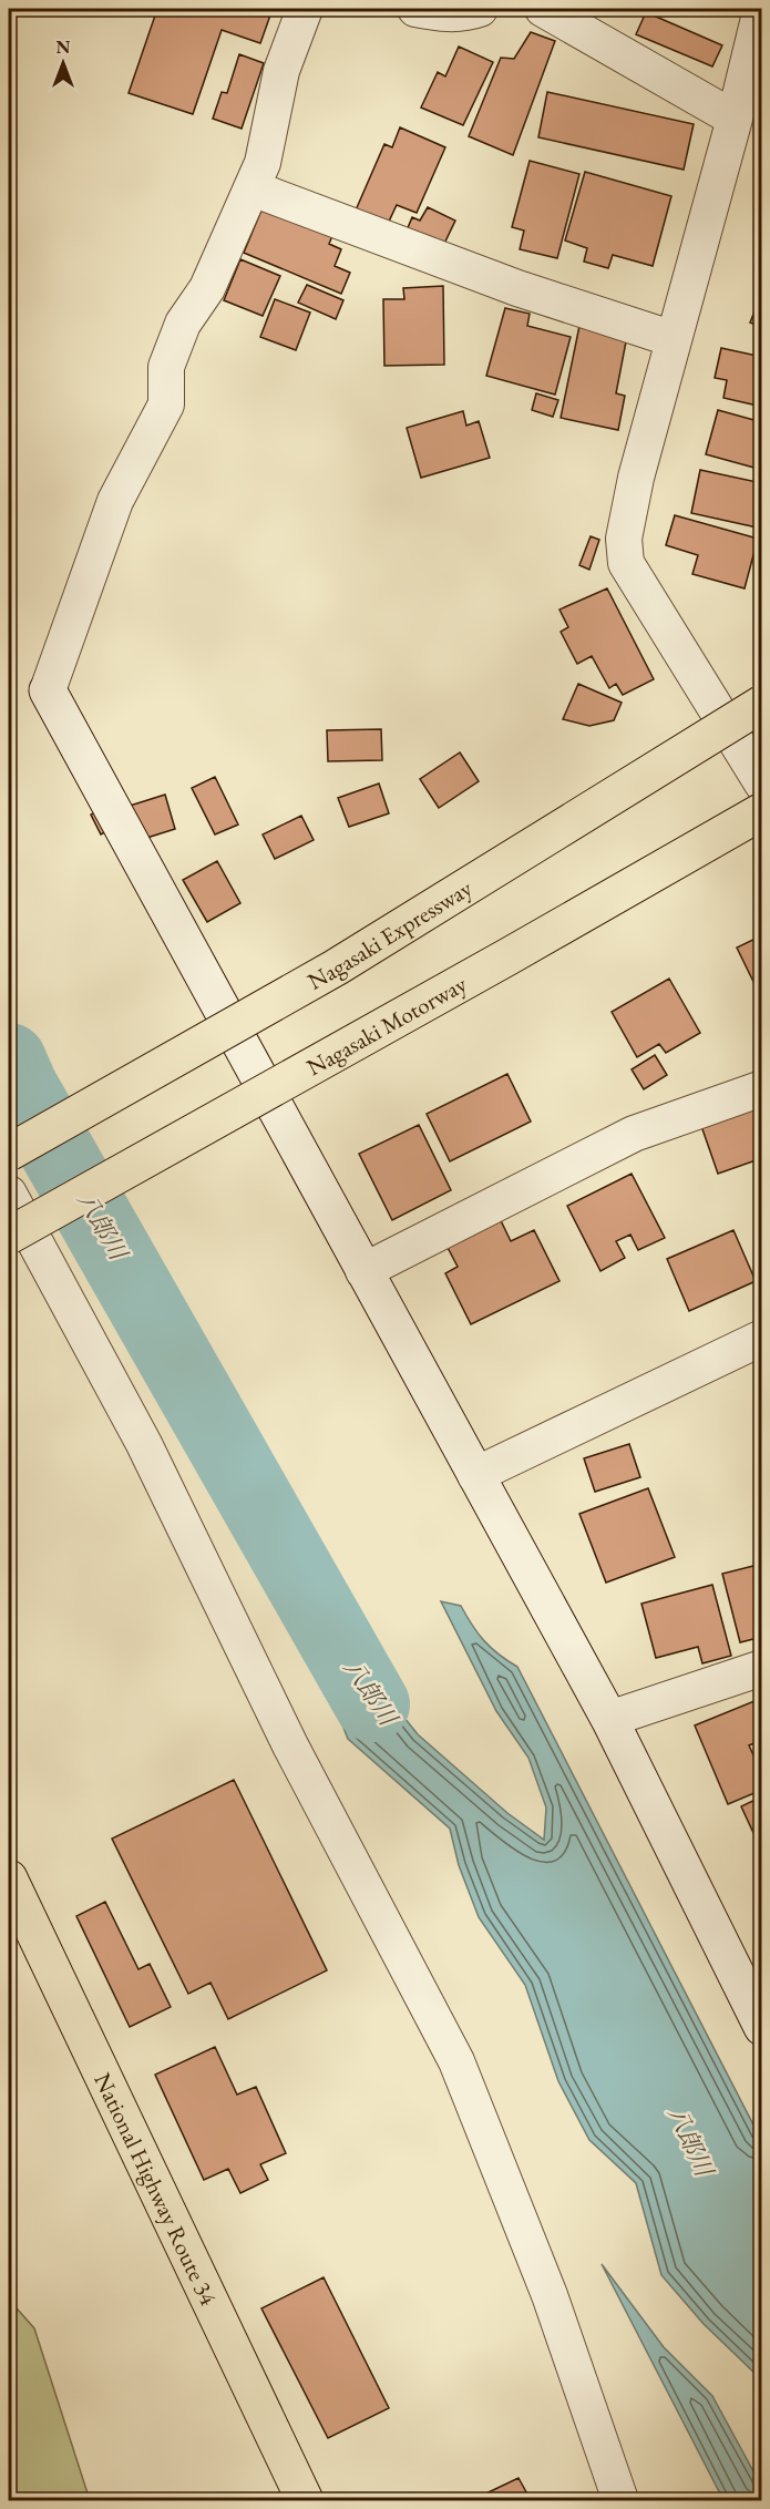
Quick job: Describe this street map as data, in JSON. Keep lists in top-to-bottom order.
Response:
{
  "streets": {
    "highway": ["Nagasaki Expressway", "Nagasaki Motorway", "National Highway Route 34"]
  },
  "water": ["八郎川"],
  "north": "top"
}
